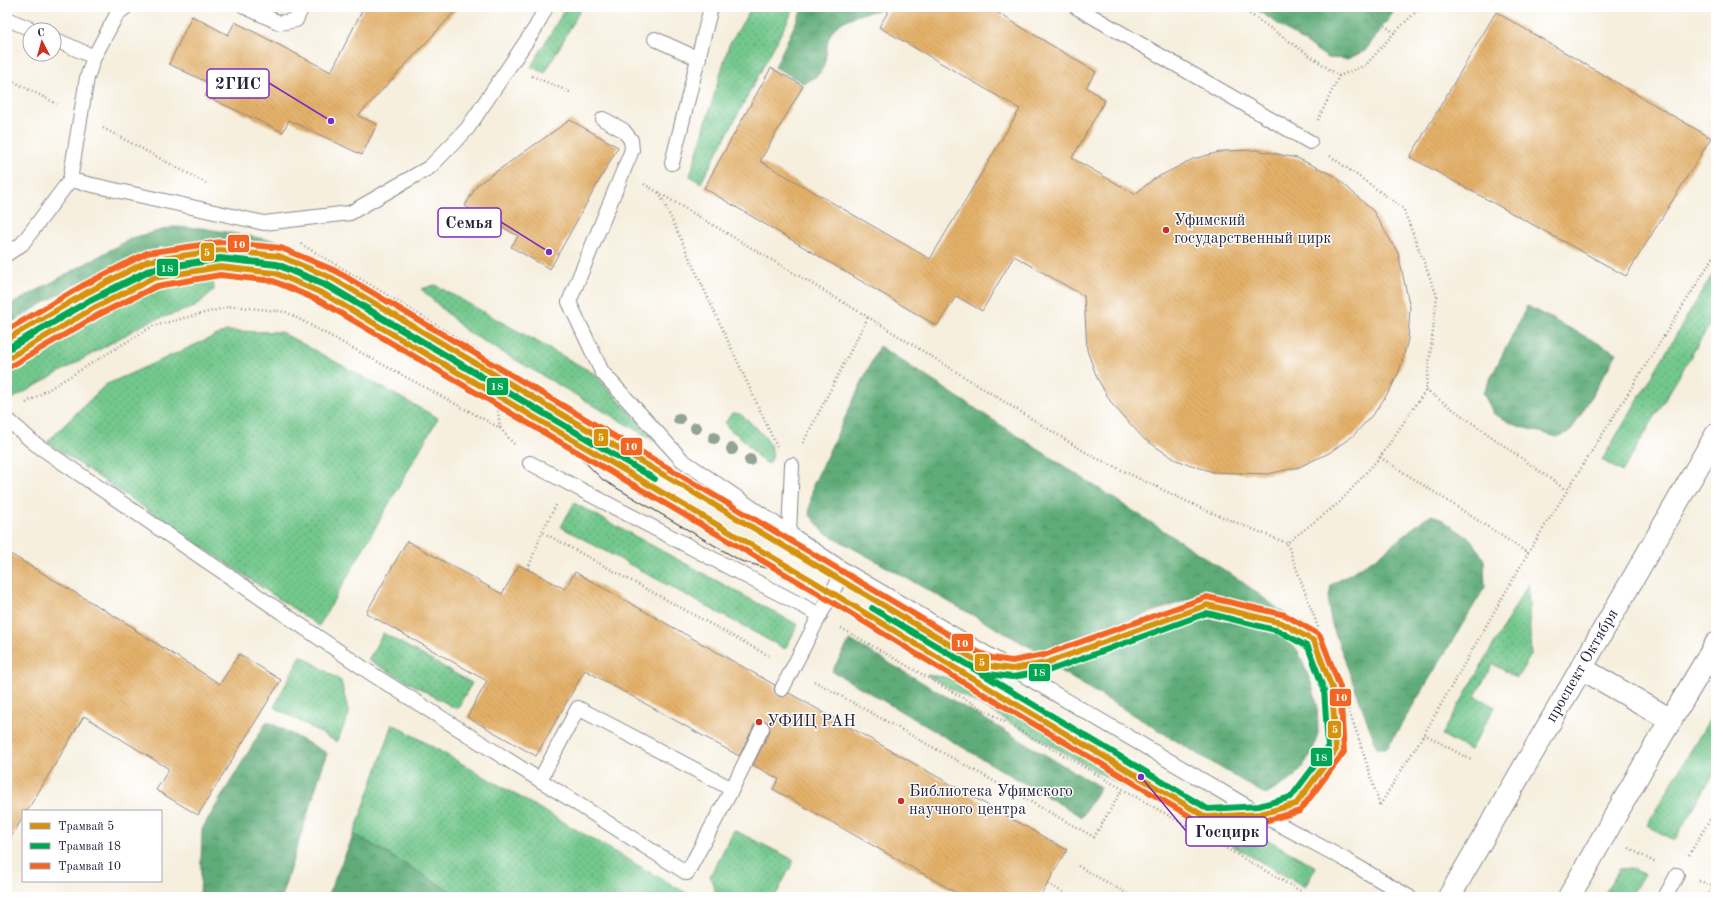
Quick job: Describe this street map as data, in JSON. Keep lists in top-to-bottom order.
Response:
{
  "streets": {
    "main road": ["проспект Октября"]
  },
  "places": [
    "2ГИС",
    "Уфимский государственный цирк",
    "Семья",
    "УФИЦ РАН",
    "Госцирк",
    "Библиотека Уфимского научного центра"
  ],
  "lines": ["tram line 10", "tram line 5", "tram line 18"],
  "legend": ["Трамвай 5", "Трамвай 18", "Трамвай 10"],
  "north": "top"
}
